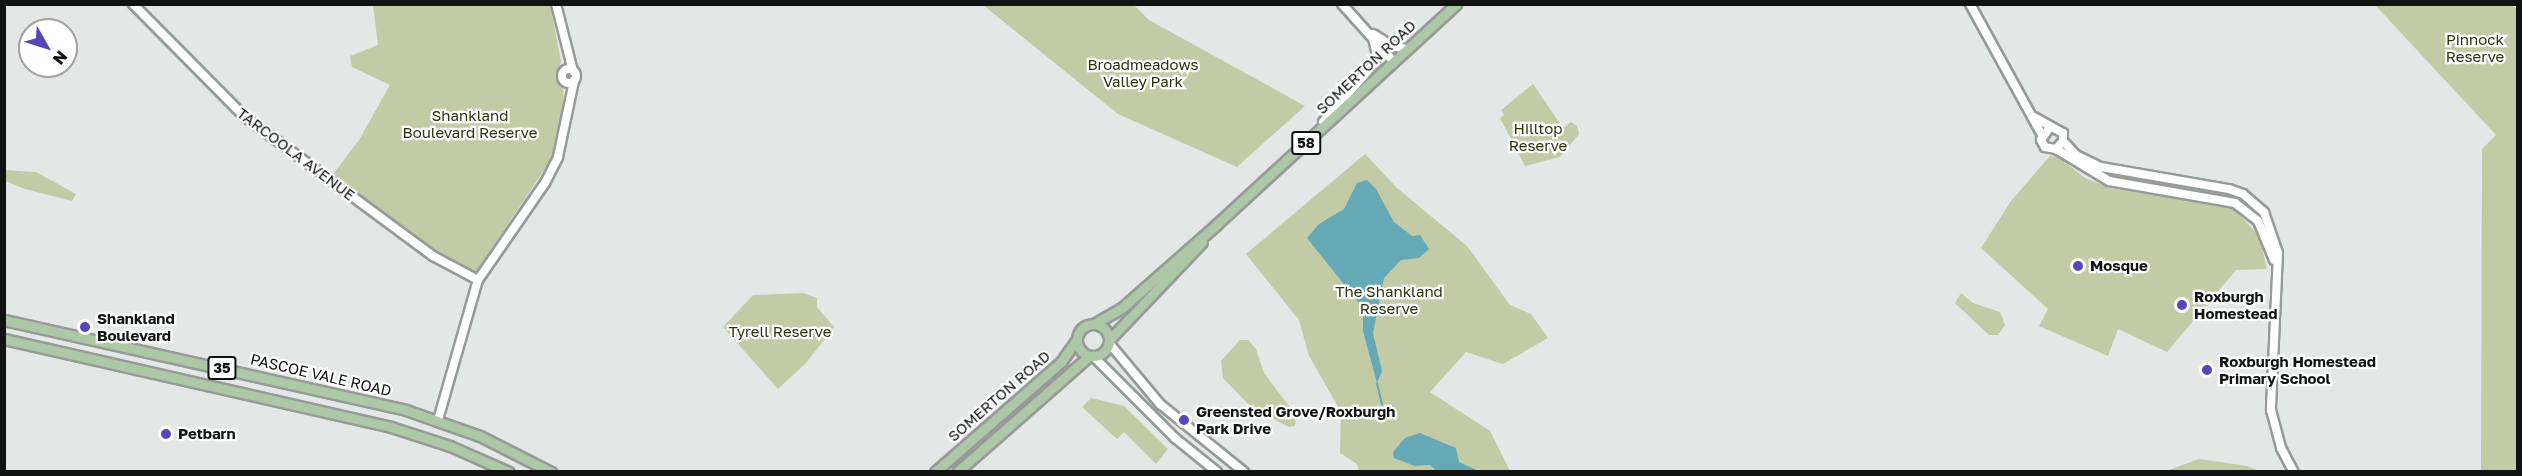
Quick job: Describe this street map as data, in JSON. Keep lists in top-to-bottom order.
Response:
{
  "streets": {
    "main road": [
      "SOMERTON ROAD",
      "58",
      "35",
      "PASCOE VALE ROAD"
    ],
    "street": ["TARCOOLA AVENUE"]
  },
  "crossings": [
    ["SOMERTON ROAD", "58"]
  ],
  "parks": [
    "Pinnock Reserve",
    "Broadmeadows Valley Park",
    "Shankland Boulevard Reserve",
    "Hilltop Reserve",
    "The Shankland Reserve",
    "Tyrell Reserve"
  ],
  "places": [
    "Mosque",
    "Roxburgh Homestead",
    "Shankland Boulevard",
    "Roxburgh Homestead Primary School",
    "Greensted Grove/Roxburgh Park Drive",
    "Petbarn"
  ],
  "north": "bottom right"
}
